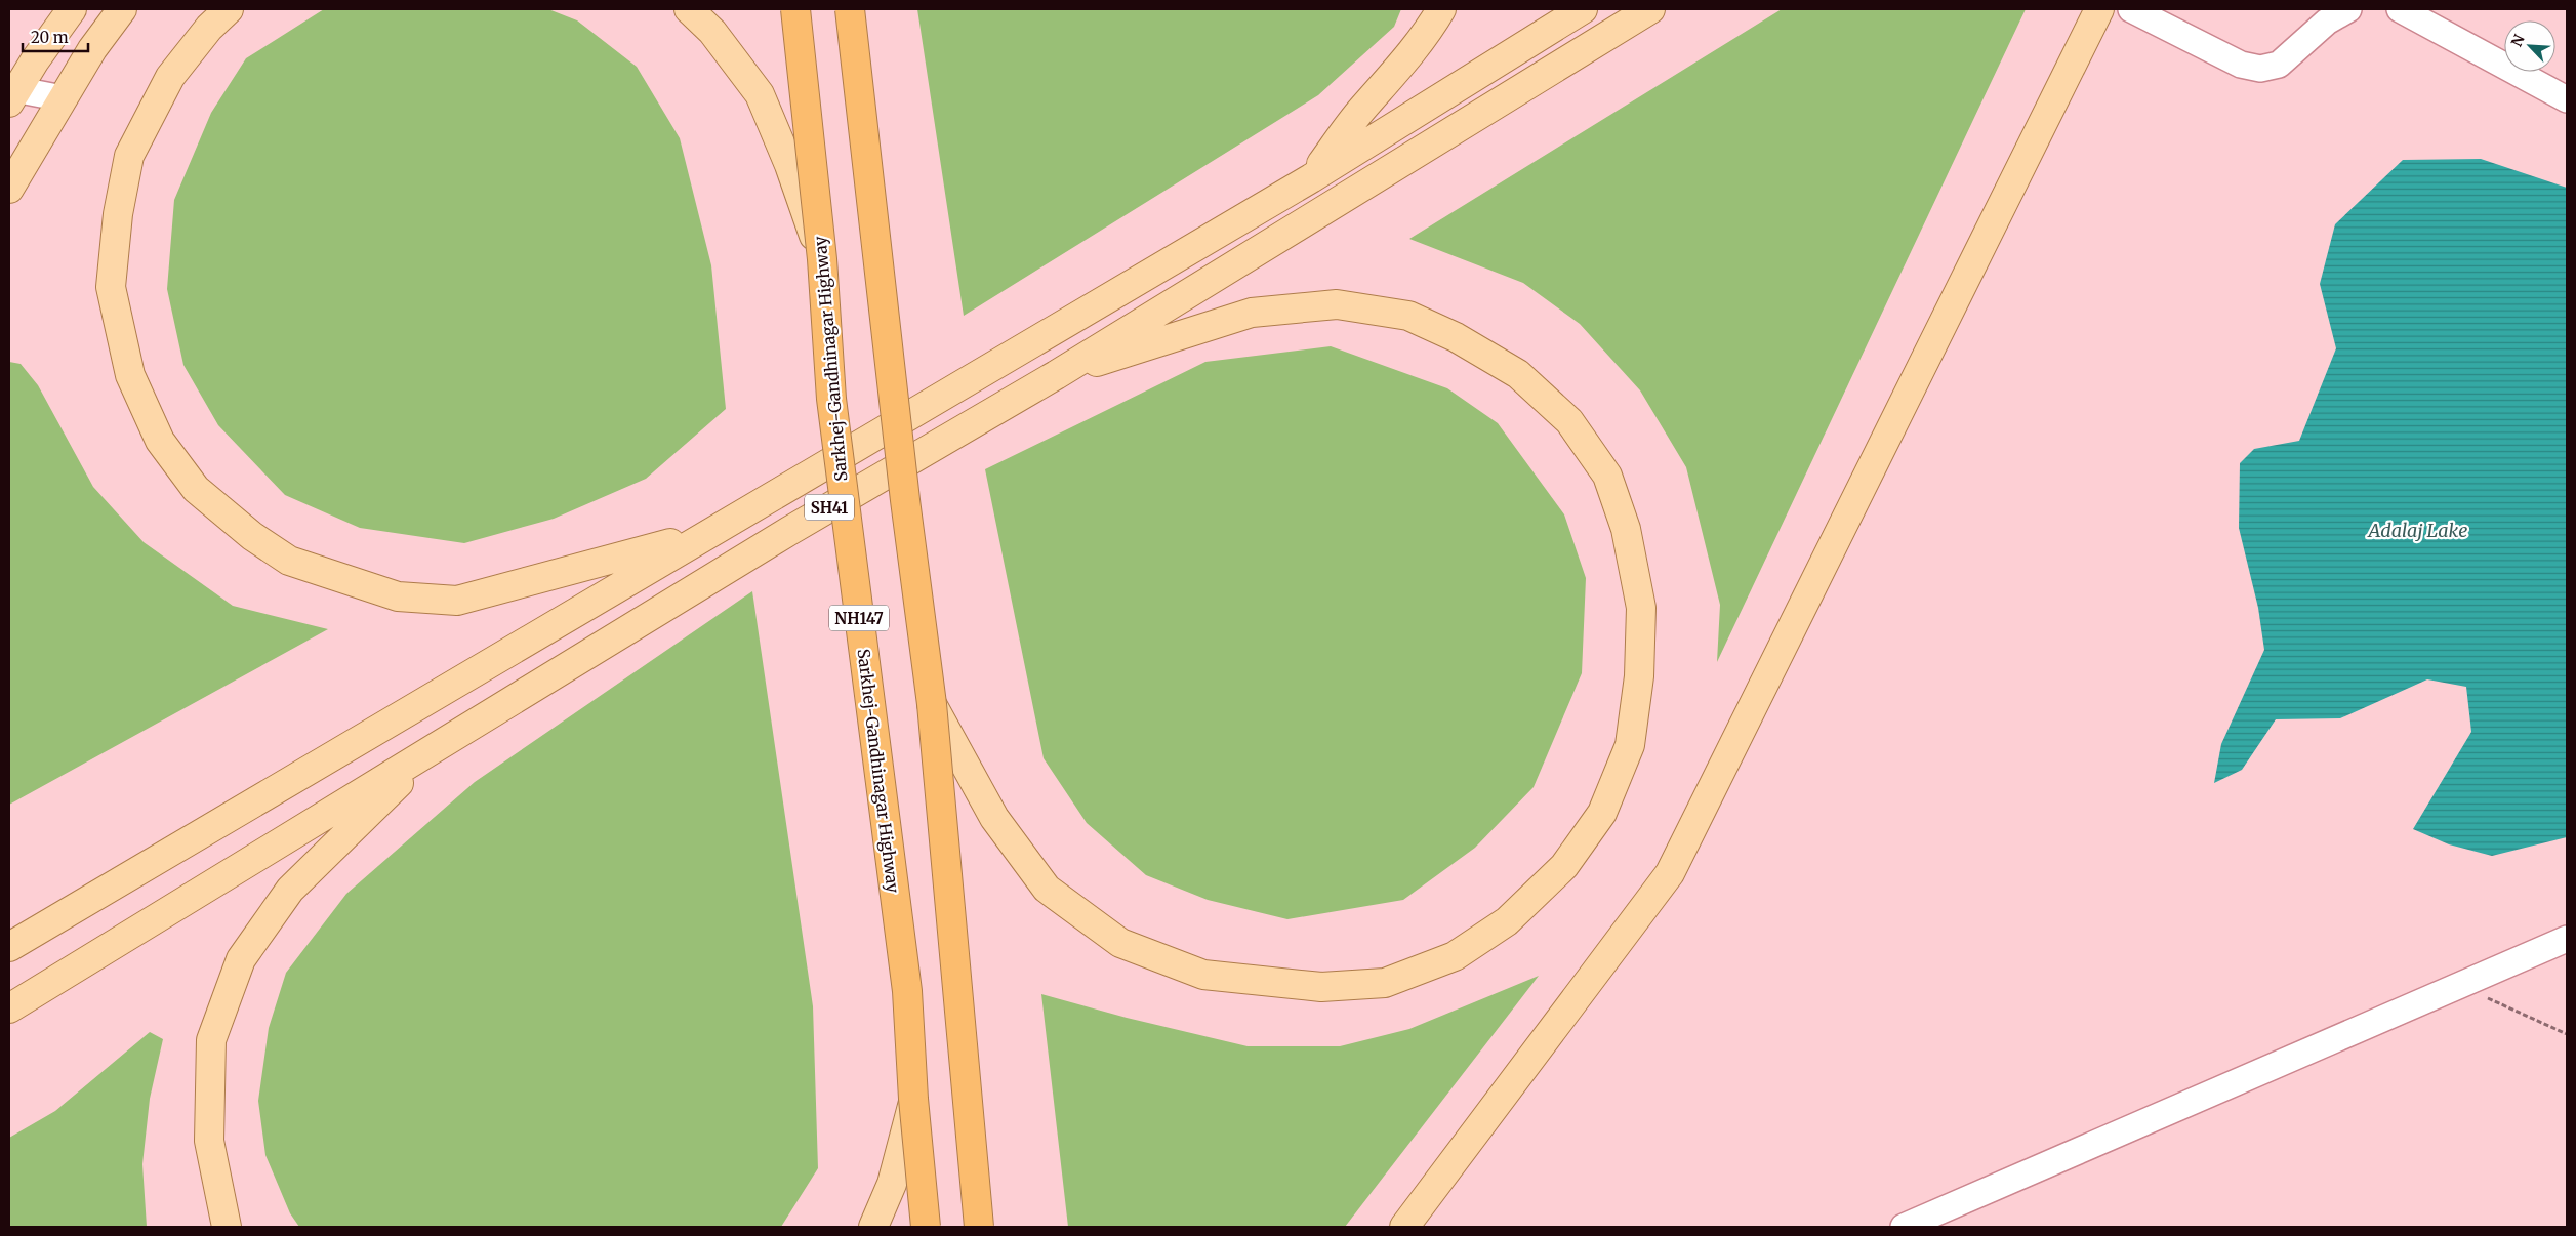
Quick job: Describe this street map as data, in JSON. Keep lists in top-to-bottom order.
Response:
{
  "streets": {
    "highway": ["Sarkhej-Gandhinagar Highway", "NH147"],
    "main road": ["SH41"]
  },
  "water": ["Adalaj Lake"],
  "scale_bar": "20 m",
  "north": "top left"
}
